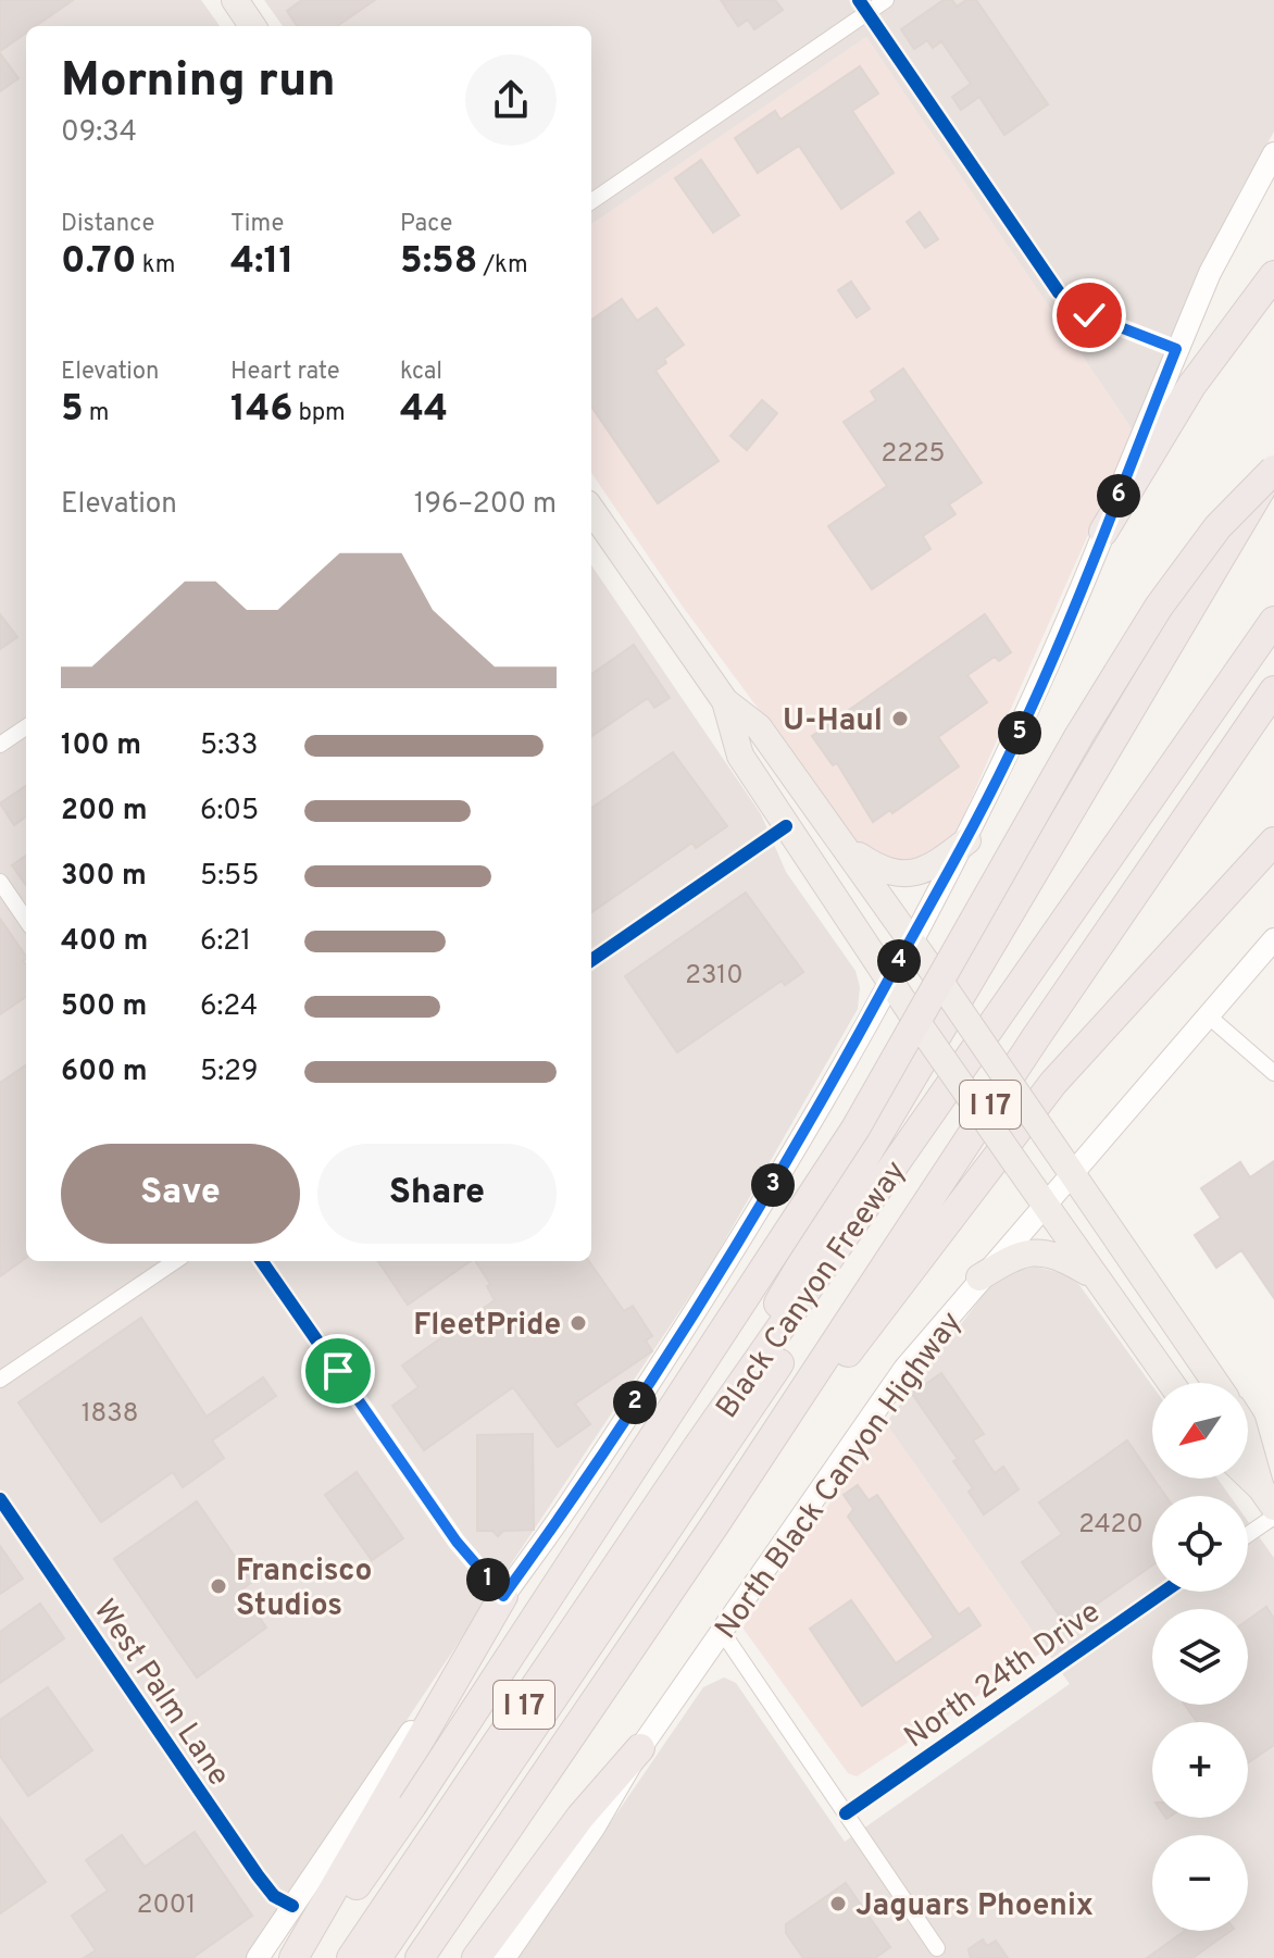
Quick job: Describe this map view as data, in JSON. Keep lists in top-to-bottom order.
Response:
{
  "streets": {
    "highway": ["I 17", "Black Canyon Freeway"],
    "main road": ["North Black Canyon Highway"],
    "street": ["North 24th Drive", "West Palm Lane"]
  },
  "places": [
    "U-Haul",
    "FleetPride",
    "Francisco Studios",
    "Jaguars Phoenix"
  ],
  "house_numbers": [
    "2225",
    "2310",
    "1838",
    "2420",
    "2001"
  ],
  "north": "bottom left",
  "page": {
    "heading": ["Morning run", "09:34"],
    "stats": [
      ["Distance", "0.70 km"],
      ["Time", "4:11"],
      ["Pace", "5:58 /km"],
      ["Elevation", "5 m"],
      ["Heart rate", "146 bpm"],
      ["kcal", "44"]
    ],
    "chart": ["Elevation", "196–200 m"],
    "pins": [
      "6",
      "5",
      "4",
      "3",
      "2",
      "1"
    ],
    "list": [
      {
        "name": "100 m",
        "note": "5:33"
      },
      {
        "name": "200 m",
        "note": "6:05"
      },
      {
        "name": "300 m",
        "note": "5:55"
      },
      {
        "name": "400 m",
        "note": "6:21"
      },
      {
        "name": "500 m",
        "note": "6:24"
      },
      {
        "name": "600 m",
        "note": "5:29"
      }
    ],
    "buttons": ["Save", "Share"],
    "map_buttons": ["+", "−"]
  }
}
